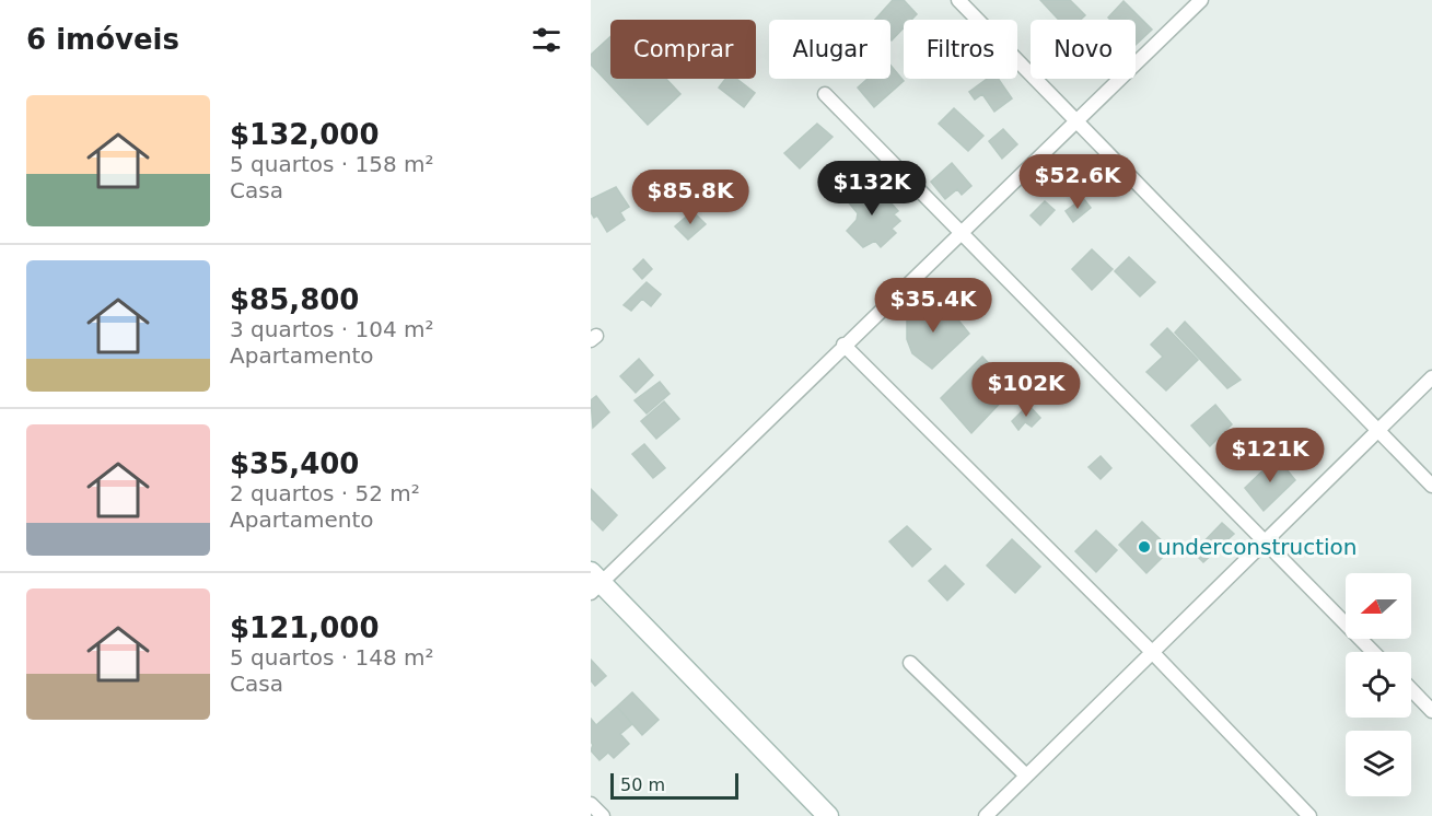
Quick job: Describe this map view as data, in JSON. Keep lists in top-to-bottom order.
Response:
{
  "places": ["underconstruction"],
  "scale_bar": "50 m",
  "north": "left",
  "page": {
    "heading": "6 imóveis",
    "chip": [
      "Comprar",
      "Alugar",
      "Filtros",
      "Novo"
    ],
    "list": [
      {
        "name": "$132,000",
        "note": "5 quartos · 158 m² · Casa"
      },
      {
        "name": "$85,800",
        "note": "3 quartos · 104 m² · Apartamento"
      },
      {
        "name": "$35,400",
        "note": "2 quartos · 52 m² · Apartamento"
      },
      {
        "name": "$121,000",
        "note": "5 quartos · 148 m² · Casa"
      }
    ],
    "price": [
      "$52.6K",
      "$132K",
      "$85.8K",
      "$35.4K",
      "$102K",
      "$121K"
    ],
    "scale": "50 m"
  }
}
